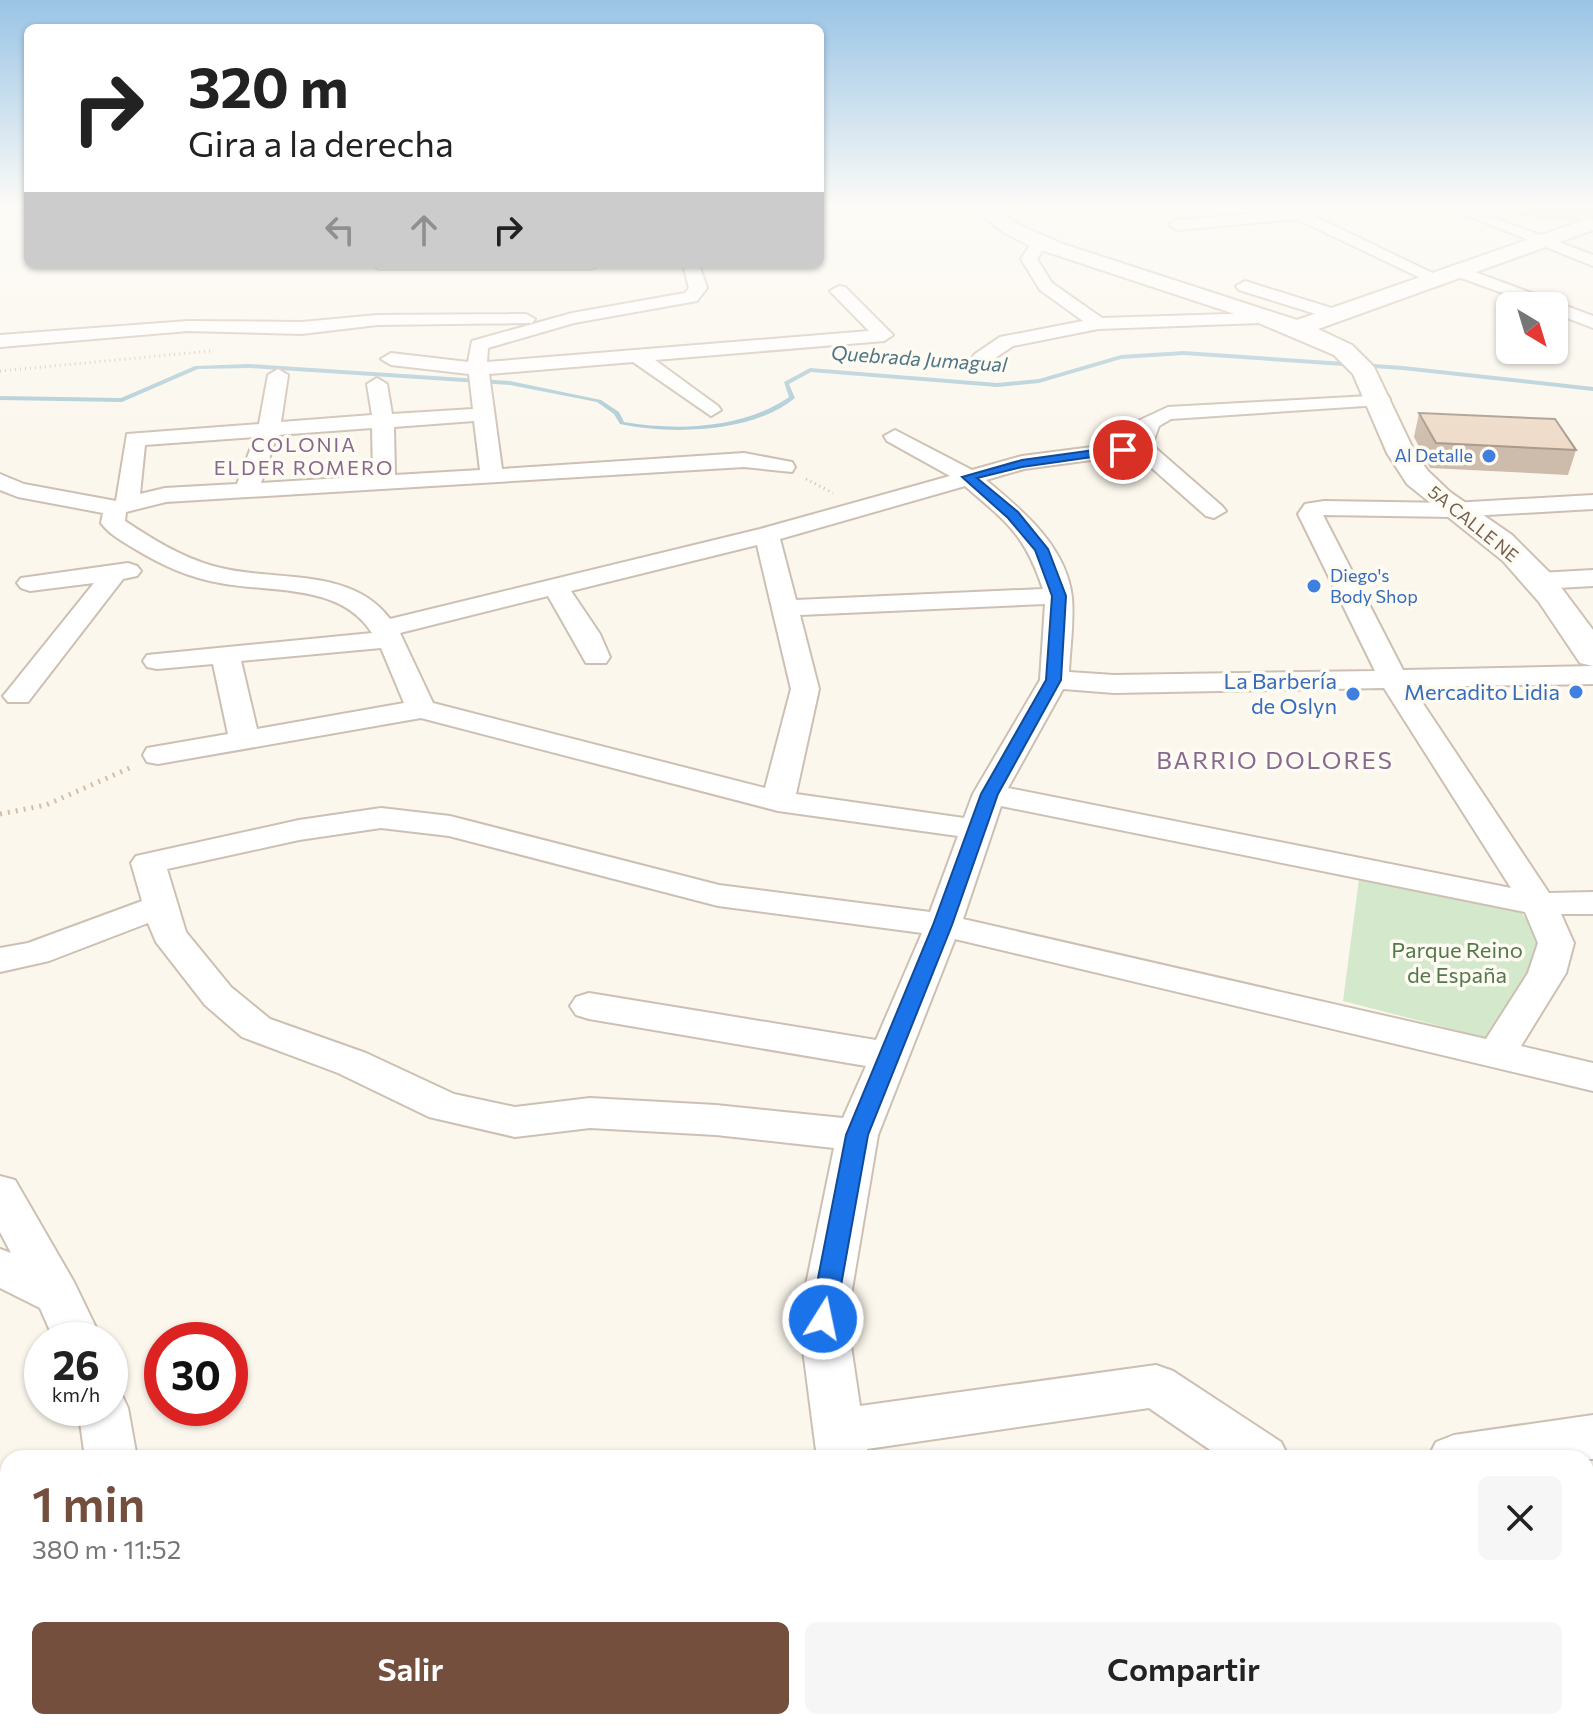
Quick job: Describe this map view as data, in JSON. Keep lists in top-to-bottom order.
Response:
{
  "streets": {
    "street": ["5A CALLE NE"]
  },
  "districts": ["COLONIA ELDER ROMERO", "BARRIO DOLORES"],
  "water": ["Quebrada Jumagual"],
  "parks": ["Parque Reino de España"],
  "places": [
    "Al Detalle",
    "Diego's Body Shop",
    "Mercadito Lidia",
    "La Barbería de Oslyn"
  ],
  "north": "bottom right",
  "page": {
    "turn": ["320 m", "Gira a la derecha"],
    "speed": "26 km/h",
    "limit": "30",
    "heading": ["1 min", "380 m · 11:52"],
    "buttons": ["Salir", "Compartir"]
  }
}
